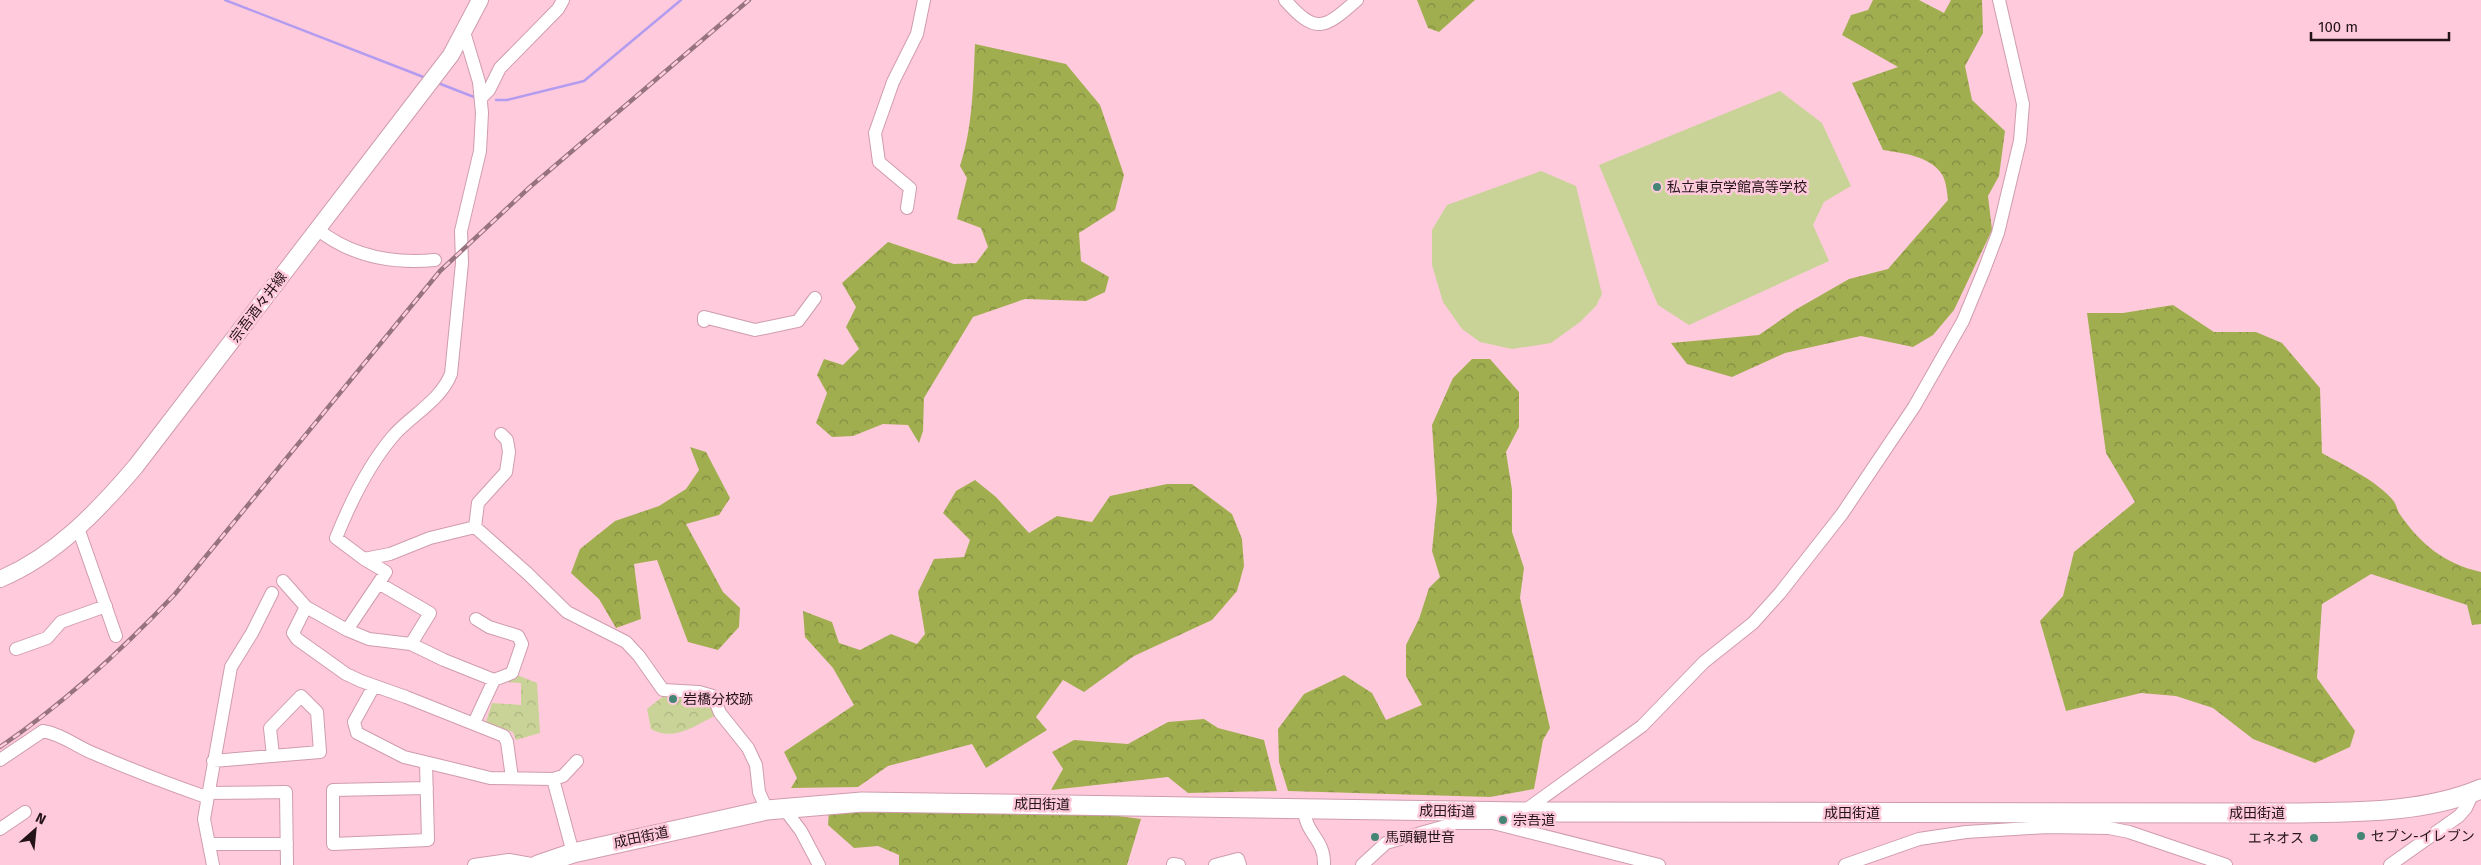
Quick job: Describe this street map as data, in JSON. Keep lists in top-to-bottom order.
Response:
{
  "streets": {
    "highway": ["成田街道"],
    "main road": ["宗吾酒々井線"]
  },
  "places": [
    "私立東京学館高等学校",
    "岩橋分校跡",
    "宗吾道",
    "セブン-イレブン",
    "馬頭観世音",
    "エネオス"
  ],
  "scale_bar": "100 m",
  "north": "top right"
}
